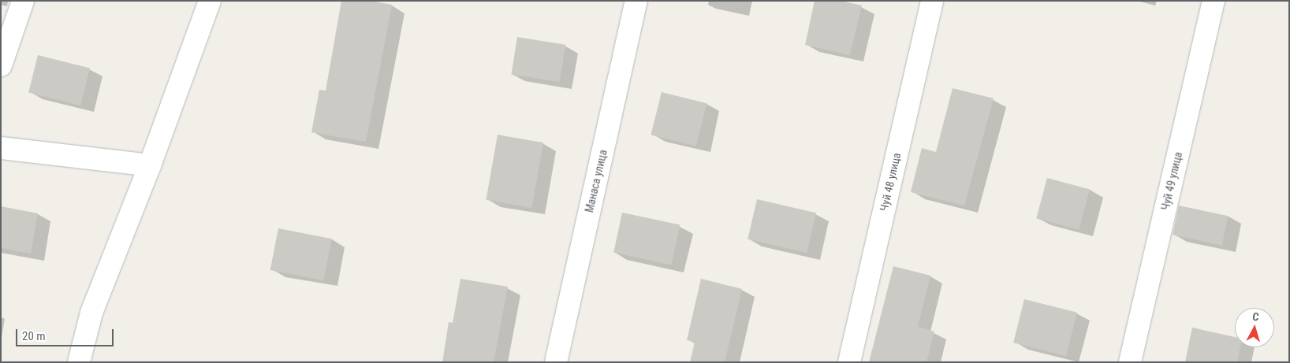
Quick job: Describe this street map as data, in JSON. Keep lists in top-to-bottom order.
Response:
{
  "streets": {
    "street": ["Манаса улица", "Чуй 49 улица", "Чуй 48 улица"]
  },
  "scale_bar": "20 m",
  "north": "top"
}
